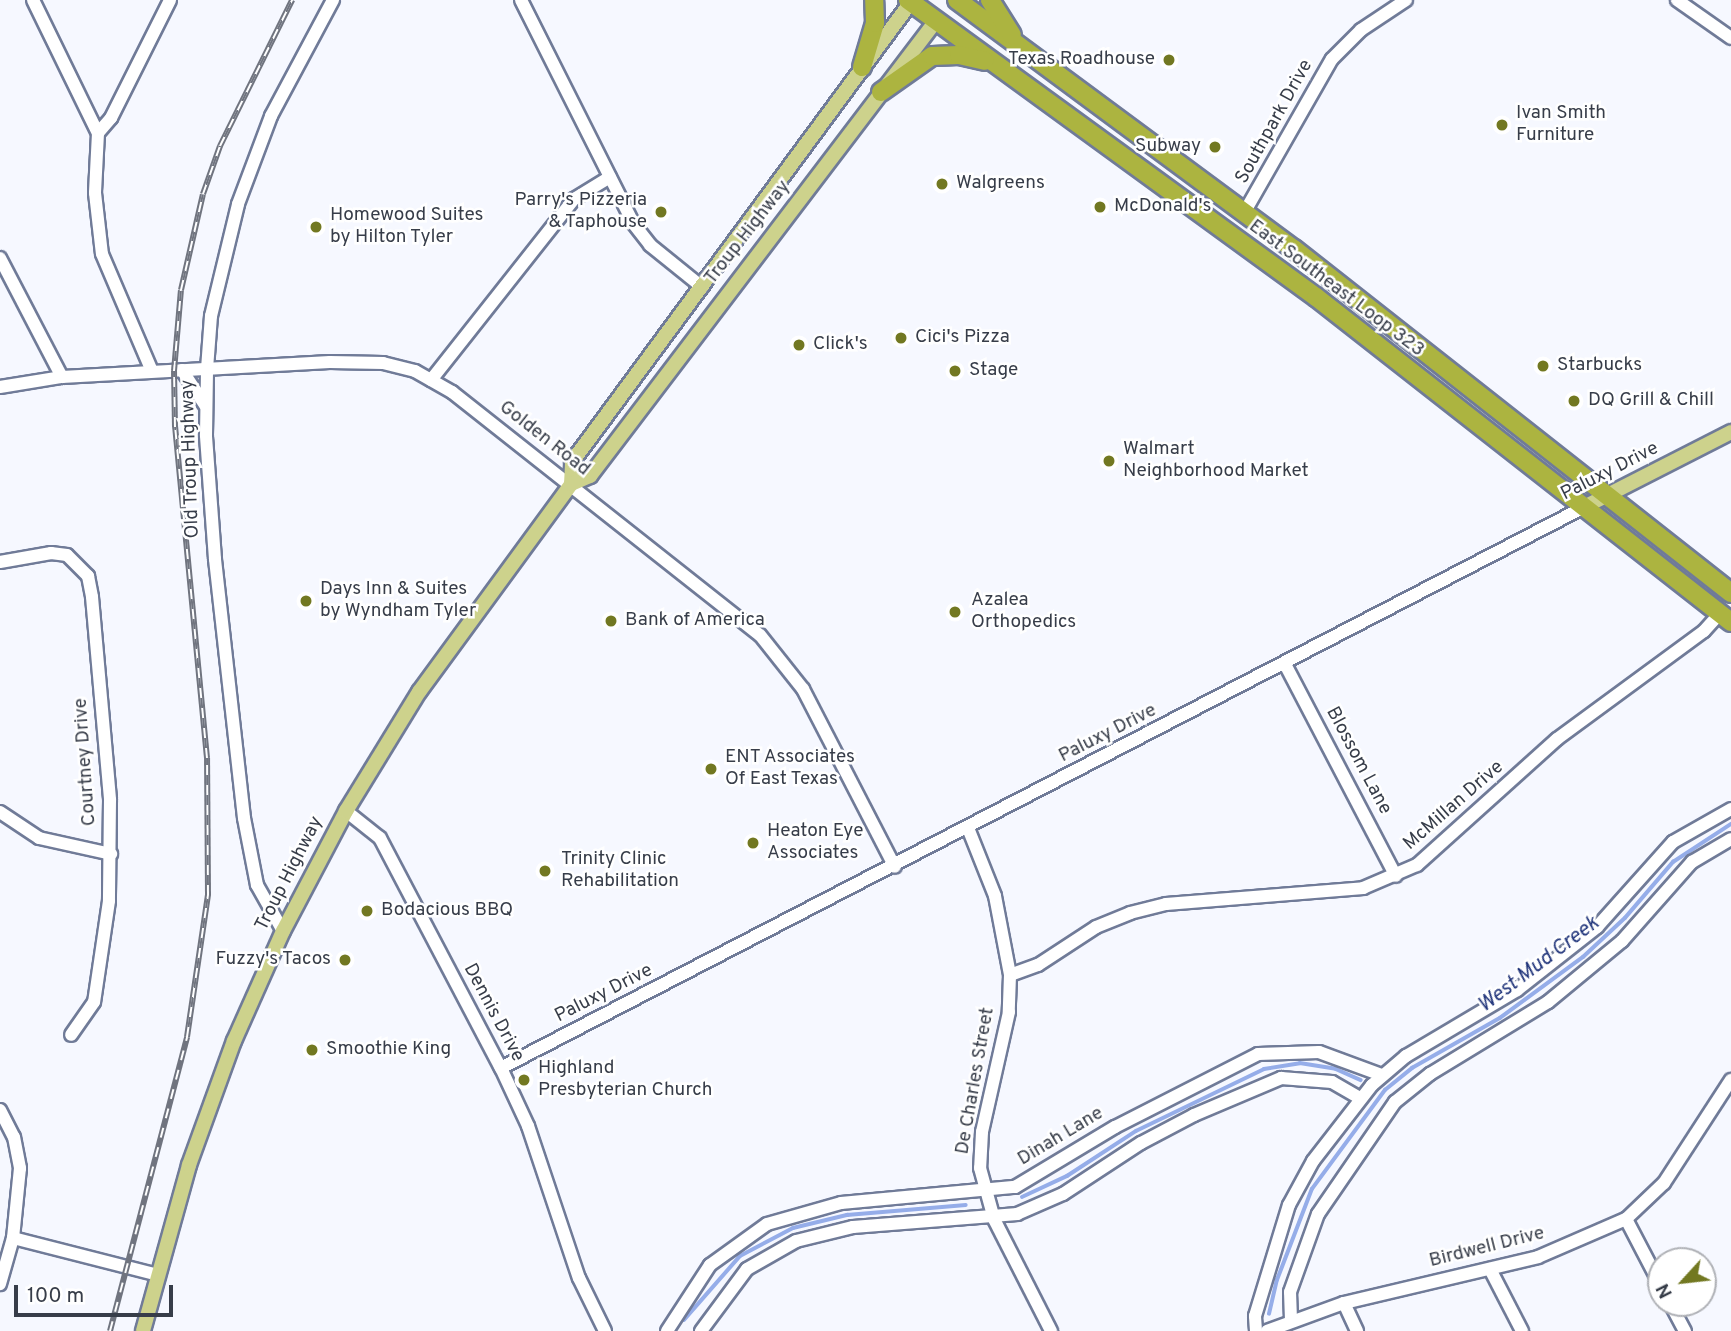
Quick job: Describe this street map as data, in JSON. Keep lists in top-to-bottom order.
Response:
{
  "streets": {
    "highway": ["Troup Highway", "East Southeast Loop 323"],
    "main road": ["Paluxy Drive"],
    "street": [
      "Southpark Drive",
      "Golden Road",
      "Old Troup Highway",
      "Blossom Lane",
      "Courtney Drive",
      "McMillan Drive",
      "Dennis Drive",
      "De Charles Street",
      "Dinah Lane",
      "Birdwell Drive"
    ]
  },
  "crossings": [
    ["Southpark Drive", "East Southeast Loop 323"],
    ["Troup Highway", "East Southeast Loop 323"],
    ["Troup Highway", "Golden Road"],
    ["Troup Highway", "Old Troup Highway"],
    ["Troup Highway", "Dennis Drive"],
    ["East Southeast Loop 323", "Paluxy Drive"],
    ["East Southeast Loop 323", "McMillan Drive"],
    ["Golden Road", "Old Troup Highway"],
    ["Golden Road", "Paluxy Drive"],
    ["Paluxy Drive", "Blossom Lane"],
    ["Paluxy Drive", "Dennis Drive"],
    ["Paluxy Drive", "De Charles Street"],
    ["Blossom Lane", "McMillan Drive"],
    ["McMillan Drive", "De Charles Street"],
    ["De Charles Street", "Dinah Lane"]
  ],
  "water": ["West Mud Creek"],
  "places": [
    "Texas Roadhouse",
    "Ivan Smith Furniture",
    "Subway",
    "Walgreens",
    "McDonald's",
    "Parry's Pizzeria & Taphouse",
    "Homewood Suites by Hilton Tyler",
    "Cici's Pizza",
    "Click's",
    "Starbucks",
    "Stage",
    "DQ Grill & Chill",
    "Walmart Neighborhood Market",
    "Days Inn & Suites by Wyndham Tyler",
    "Azalea Orthopedics",
    "Bank of America",
    "ENT Associates Of East Texas",
    "Heaton Eye Associates",
    "Trinity Clinic Rehabilitation",
    "Bodacious BBQ",
    "Fuzzy's Tacos",
    "Smoothie King",
    "Highland Presbyterian Church"
  ],
  "scale_bar": "100 m",
  "north": "bottom left"
}
